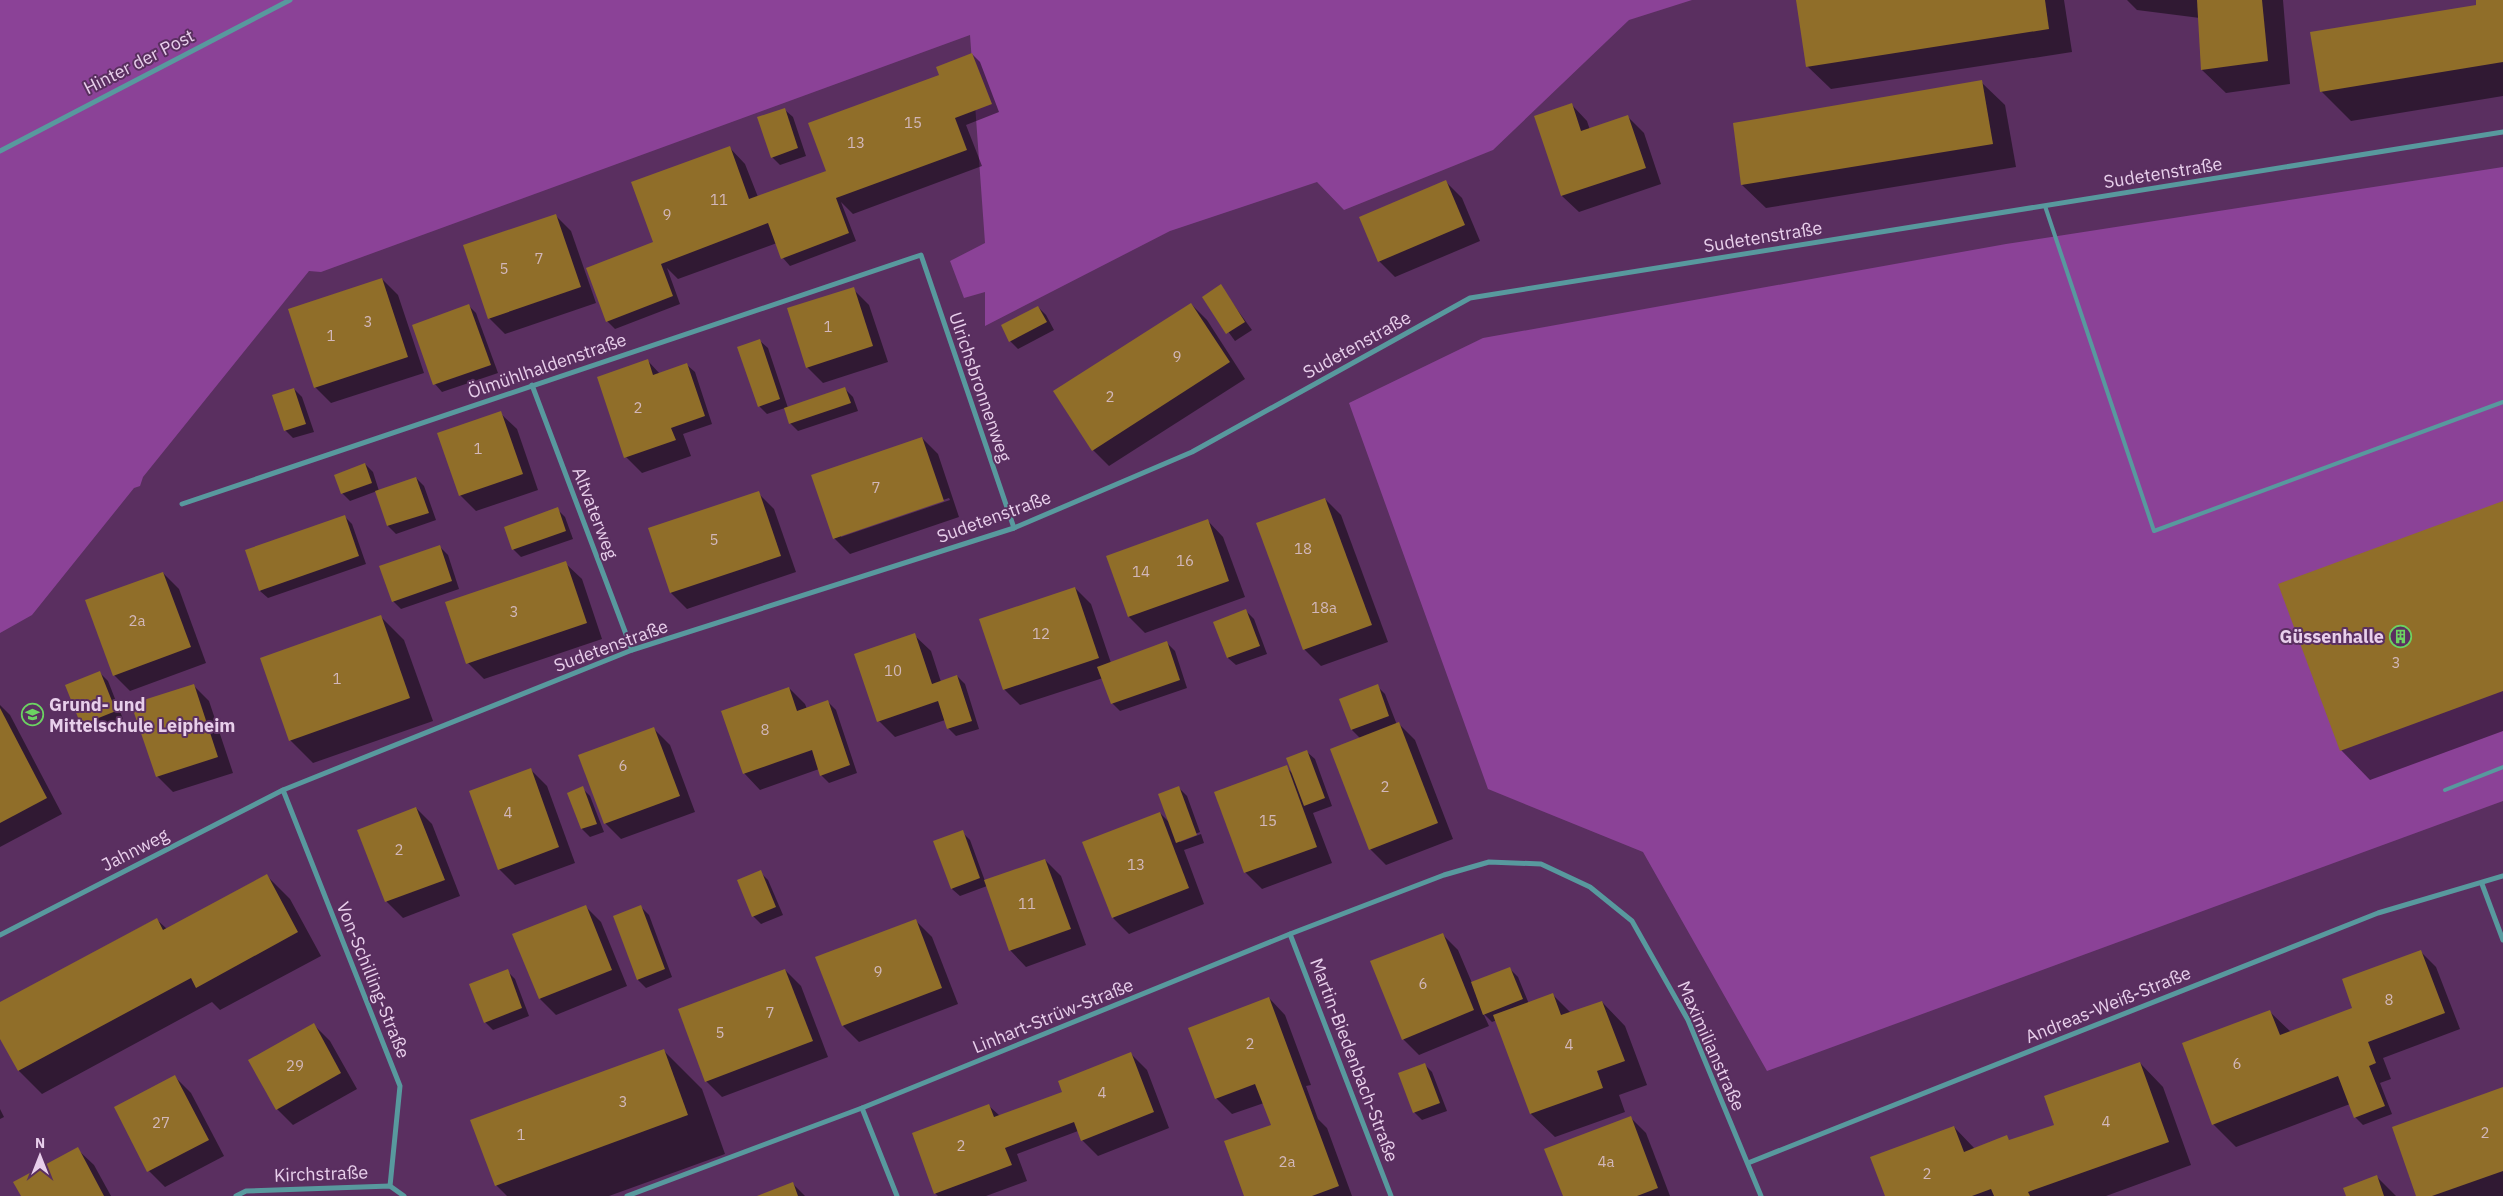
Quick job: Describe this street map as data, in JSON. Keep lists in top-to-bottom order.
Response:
{
  "streets": {
    "street": [
      "Hinter der Post",
      "Sudetenstraße",
      "Ölmühlhaldenstraße",
      "Ulrichsbronnenweg",
      "Altvaterweg",
      "Jahnweg",
      "Von-Schilling-Straße",
      "Andreas-Weiß-Straße",
      "Linhart-Strüw-Straße",
      "Maximilianstraße",
      "Martin-Biedenbach-Straße",
      "Kirchstraße"
    ]
  },
  "crossings": [
    ["Sudetenstraße", "Ulrichsbronnenweg"],
    ["Sudetenstraße", "Altvaterweg"],
    ["Sudetenstraße", "Jahnweg"],
    ["Sudetenstraße", "Von-Schilling-Straße"],
    ["Ölmühlhaldenstraße", "Ulrichsbronnenweg"],
    ["Ölmühlhaldenstraße", "Altvaterweg"],
    ["Jahnweg", "Von-Schilling-Straße"],
    ["Von-Schilling-Straße", "Kirchstraße"],
    ["Andreas-Weiß-Straße", "Maximilianstraße"],
    ["Linhart-Strüw-Straße", "Maximilianstraße"],
    ["Linhart-Strüw-Straße", "Martin-Biedenbach-Straße"]
  ],
  "places": {
    "building": ["Güssenhalle"],
    "school or university": ["Grund- und Mittelschule Leipheim"]
  },
  "house_numbers": [
    "15",
    "13",
    "11",
    "9",
    "7",
    "5",
    "3",
    "1",
    "1",
    "9",
    "2",
    "2",
    "1",
    "7",
    "5",
    "18",
    "16",
    "14",
    "18a",
    "3",
    "2a",
    "12",
    "3",
    "10",
    "1",
    "8",
    "6",
    "2",
    "4",
    "15",
    "2",
    "13",
    "11",
    "9",
    "6",
    "8",
    "7",
    "5",
    "2",
    "4",
    "6",
    "29",
    "4",
    "3",
    "4",
    "27",
    "2",
    "1",
    "2",
    "2a",
    "4a",
    "2"
  ],
  "north": "top"
}
